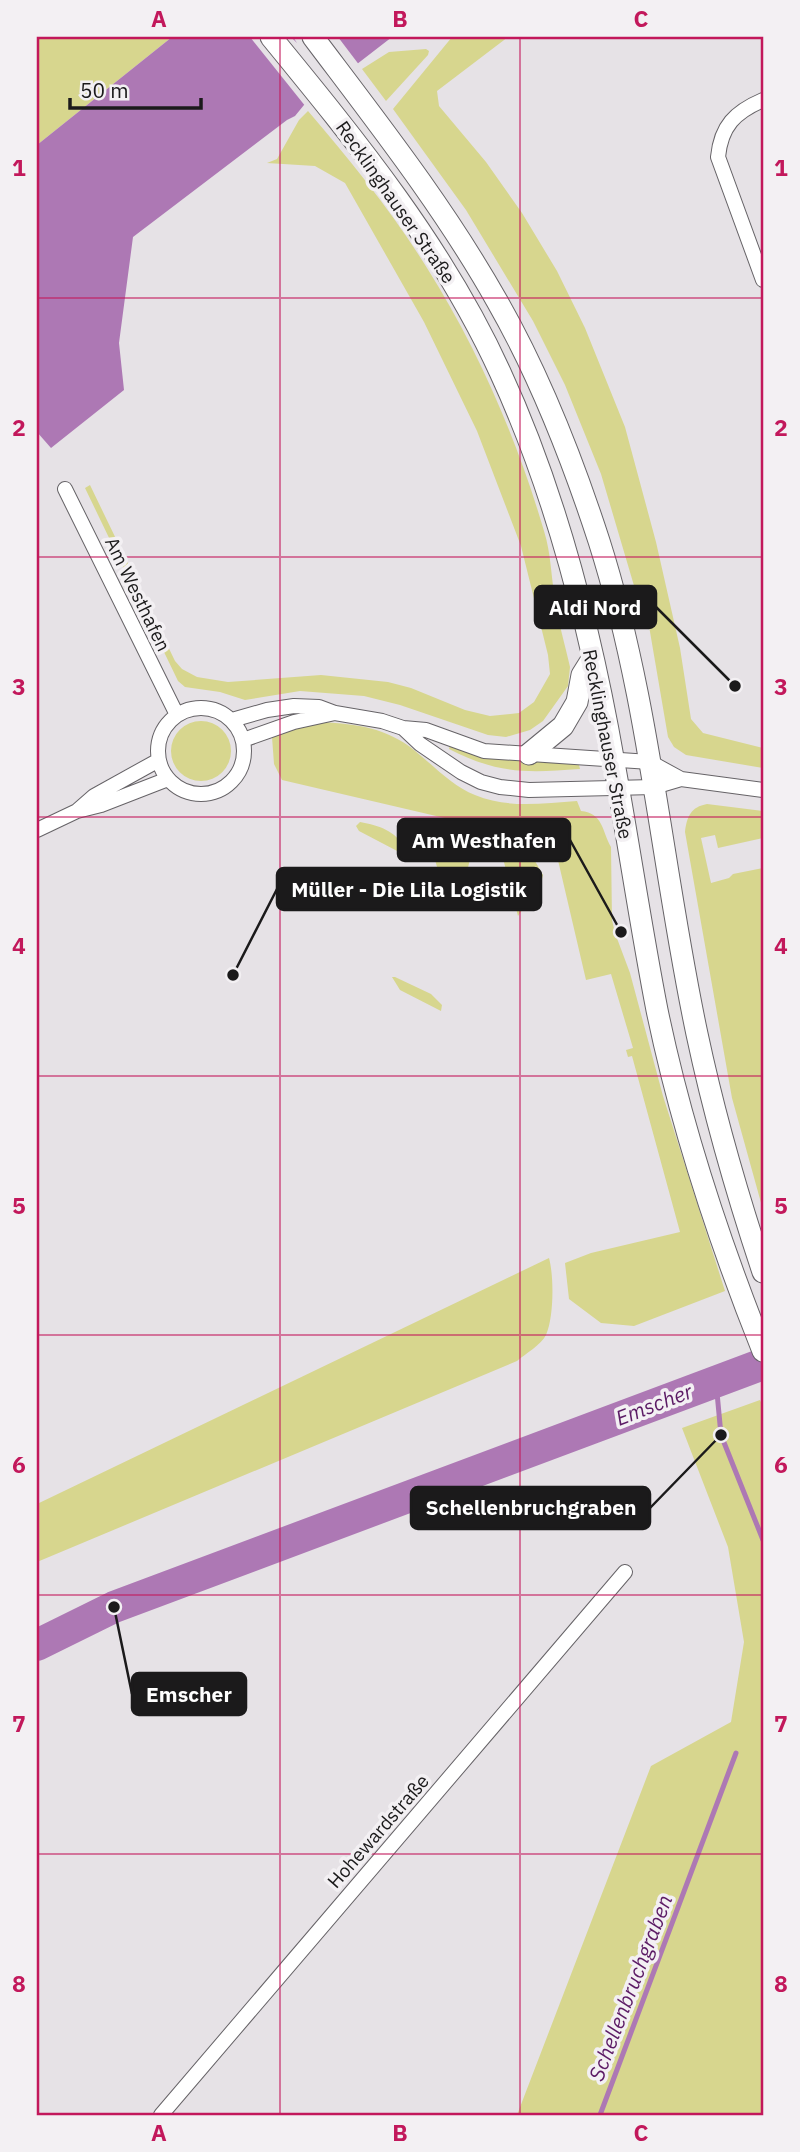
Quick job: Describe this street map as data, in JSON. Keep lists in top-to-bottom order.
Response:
{
  "streets": {
    "main road": ["Recklinghauser Straße"],
    "street": ["Am Westhafen", "Hohewardstraße"]
  },
  "water": ["Emscher", "Schellenbruchgraben"],
  "places": [
    "Aldi Nord",
    "Am Westhafen",
    "Müller - Die Lila Logistik",
    "Schellenbruchgraben",
    "Emscher"
  ],
  "scale_bar": "50 m",
  "grid": {
    "columns": ["A", "B", "C"],
    "rows": [
      "1",
      "2",
      "3",
      "4",
      "5",
      "6",
      "7",
      "8"
    ]
  }
}
